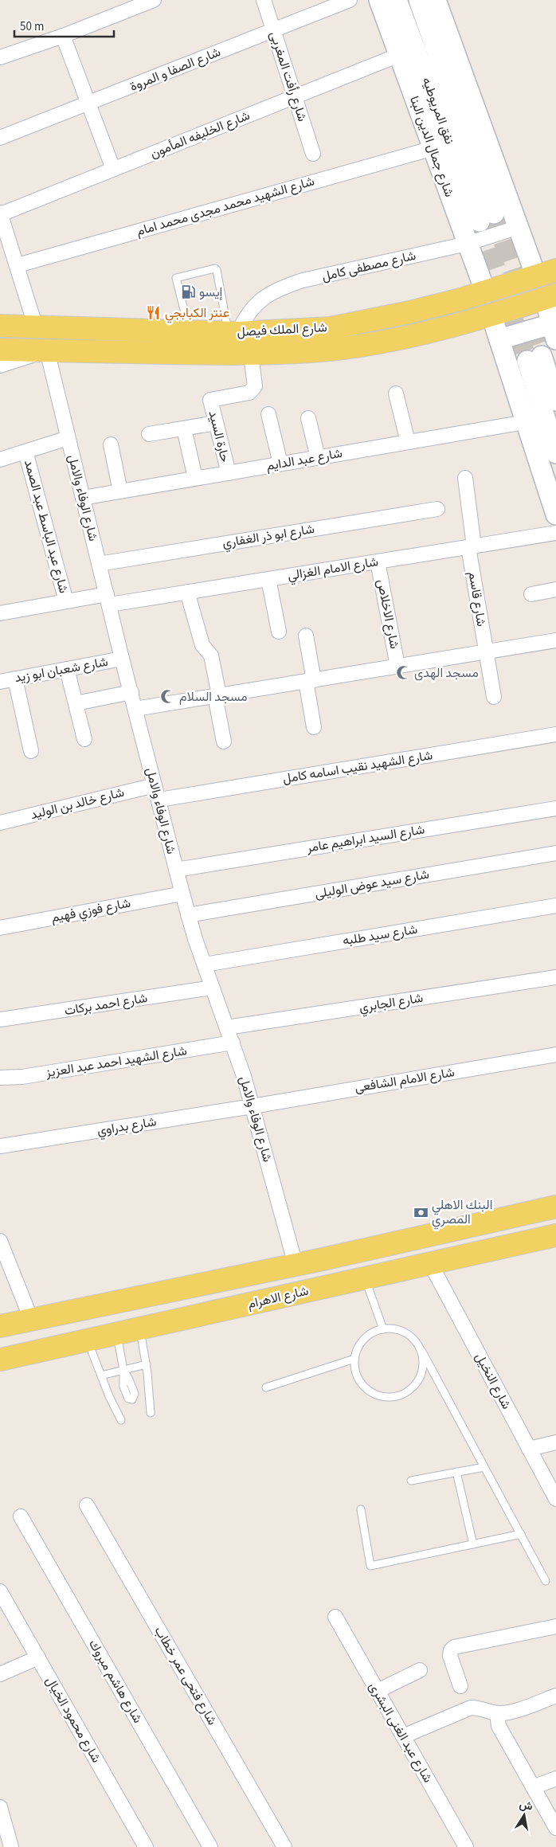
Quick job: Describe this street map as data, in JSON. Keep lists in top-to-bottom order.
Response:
{
  "streets": {
    "main road": [
      "نفق المريوطيه",
      "شارع جمال الدين البنا",
      "شارع الملك فيصل",
      "شارع الاهرام"
    ],
    "street": [
      "شارع الصفا و المروة",
      "شارع رأفت المغربى",
      "شارع الخليفه المأمون",
      "شارع الشهيد محمد مجدى محمد امام",
      "شارع مصطفى كامل",
      "حارة السيد",
      "شارع عبد الدايم",
      "شارع الوفاء والامل",
      "شارع عبد الباسط عبد الصمد",
      "شارع ابو ذر الغفاري",
      "شارع الامام الغزالي",
      "شارع قاسم",
      "شارع الاخلاص",
      "شارع شعبان ابو زيد",
      "شارع الشهيد نقيب اسامه كامل",
      "شارع خالد بن الوليد",
      "شارع السيد ابراهيم عامر",
      "شارع سيد عوض الوليلى",
      "شارع فوزي فهيم",
      "شارع سيد طلبه",
      "شارع الجابري",
      "شارع احمد بركات",
      "شارع الشهيد احمد عبد العزيز",
      "شارع الامام الشافعى",
      "شارع بدراوي",
      "شارع النخيل",
      "شارع فتحى عمر خطاب",
      "شارع هاشم مبروك",
      "شارع محمود الخيال",
      "شارع عبد الغنى البشرى"
    ]
  },
  "crossings": [
    ["شارع الصفا و المروة", "شارع رأفت المغربى"],
    ["شارع رأفت المغربى", "شارع الخليفه المأمون"],
    ["شارع الخليفه المأمون", "شارع جمال الدين البنا"],
    ["شارع جمال الدين البنا", "شارع الشهيد محمد مجدى محمد امام"],
    ["شارع جمال الدين البنا", "شارع مصطفى كامل"],
    ["شارع جمال الدين البنا", "شارع الملك فيصل"],
    ["شارع مصطفى كامل", "شارع الملك فيصل"],
    ["شارع الملك فيصل", "حارة السيد"],
    ["شارع الملك فيصل", "شارع الوفاء والامل"],
    ["حارة السيد", "شارع عبد الدايم"],
    ["شارع عبد الدايم", "شارع الوفاء والامل"],
    ["شارع الوفاء والامل", "شارع ابو ذر الغفاري"],
    ["شارع الوفاء والامل", "شارع الامام الغزالي"],
    ["شارع الوفاء والامل", "شارع شعبان ابو زيد"],
    ["شارع الوفاء والامل", "شارع الشهيد نقيب اسامه كامل"],
    ["شارع الوفاء والامل", "شارع خالد بن الوليد"],
    ["شارع الوفاء والامل", "شارع السيد ابراهيم عامر"],
    ["شارع الوفاء والامل", "شارع سيد عوض الوليلى"],
    ["شارع الوفاء والامل", "شارع فوزي فهيم"],
    ["شارع الوفاء والامل", "شارع سيد طلبه"],
    ["شارع الوفاء والامل", "شارع الجابري"],
    ["شارع الوفاء والامل", "شارع احمد بركات"],
    ["شارع الوفاء والامل", "شارع الشهيد احمد عبد العزيز"],
    ["شارع الوفاء والامل", "شارع الامام الشافعى"],
    ["شارع الوفاء والامل", "شارع بدراوي"],
    ["شارع عبد الباسط عبد الصمد", "شارع الامام الغزالي"],
    ["شارع الامام الغزالي", "شارع قاسم"],
    ["شارع الامام الغزالي", "شارع الاخلاص"],
    ["شارع الامام الشافعى", "شارع بدراوي"],
    ["شارع الاهرام", "شارع النخيل"]
  ],
  "places": {
    "fuel station": ["إيسو"],
    "restaurant": ["عنتر الكبابجي"],
    "mosque": ["مسجد الهدى", "مسجد السلام"],
    "bank": ["البنك الاهلي المصري"]
  },
  "scale_bar": "50 m",
  "north": "top"
}
